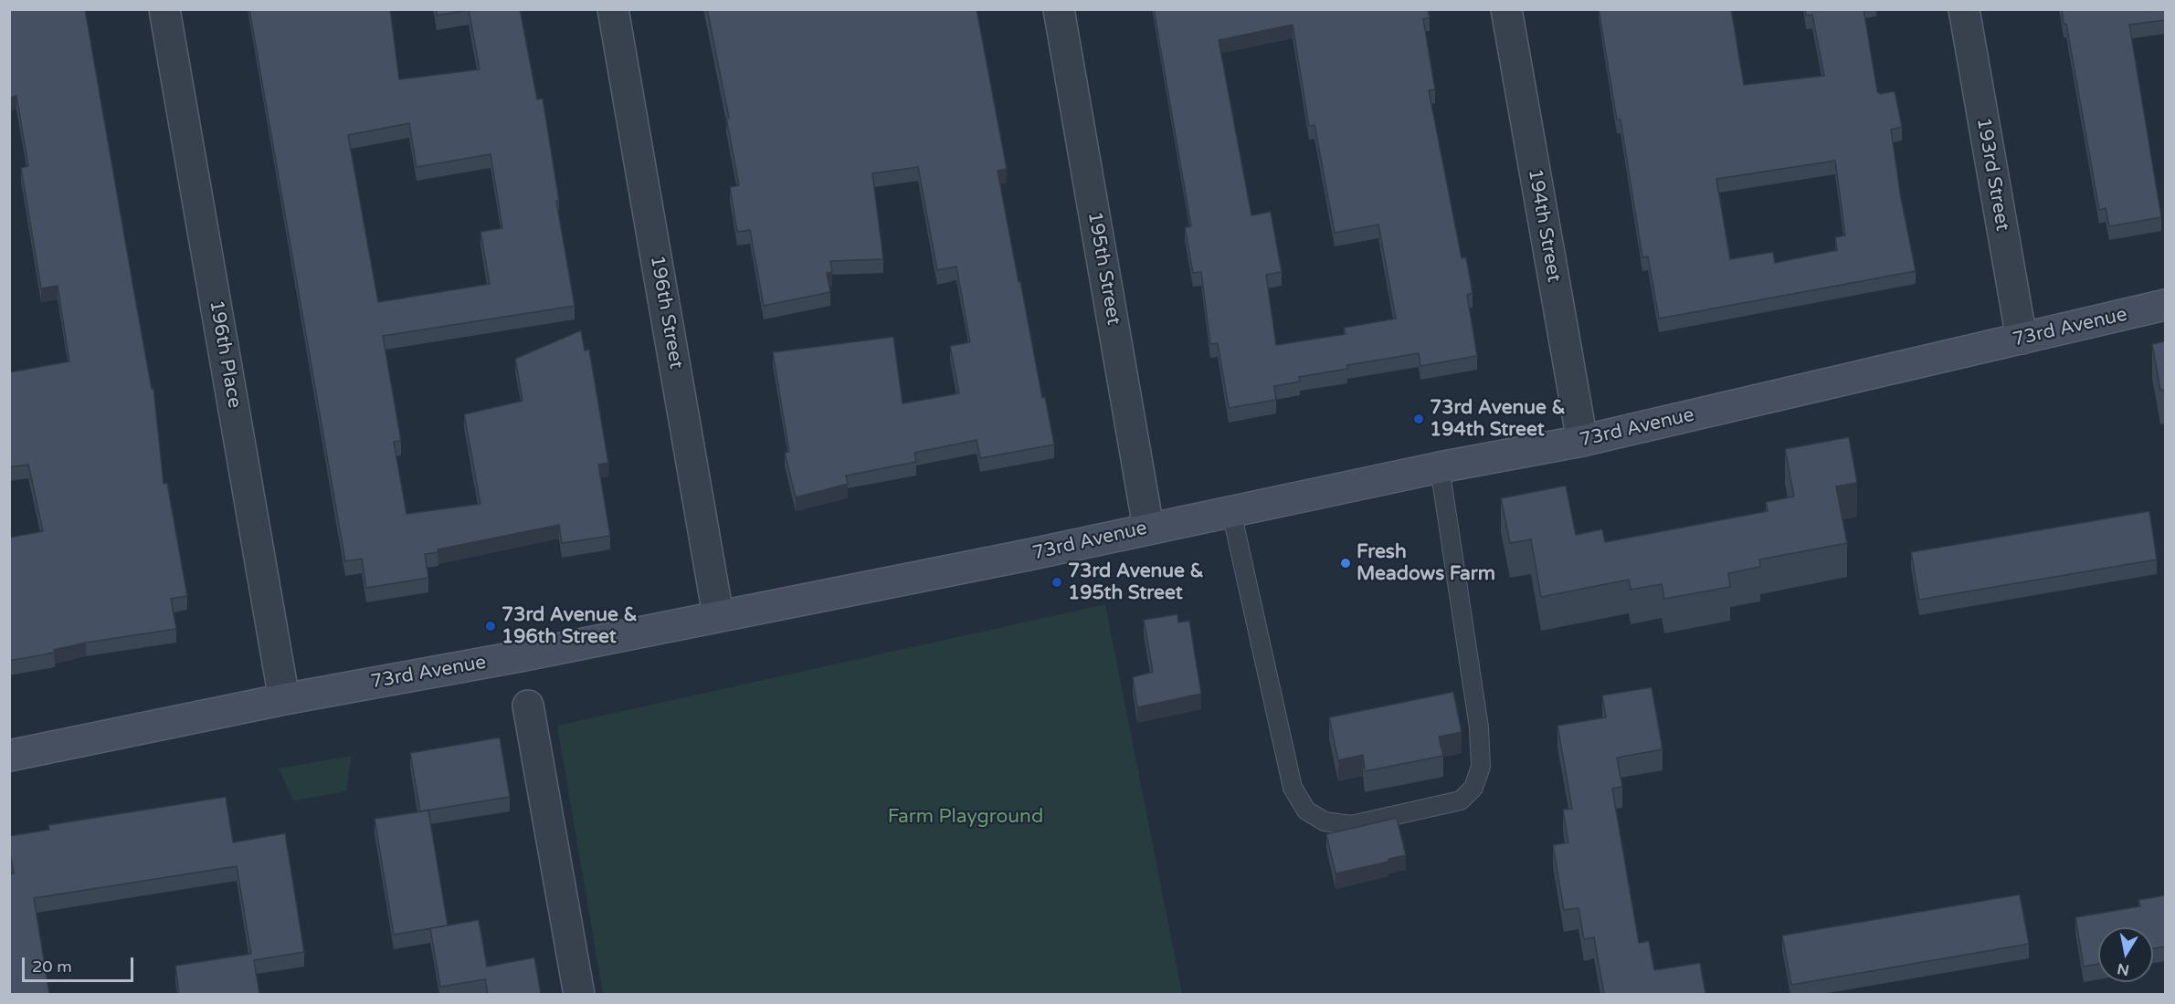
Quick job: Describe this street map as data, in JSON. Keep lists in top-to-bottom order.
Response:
{
  "streets": {
    "street": [
      "193rd Street",
      "194th Street",
      "195th Street",
      "196th Street",
      "73rd Avenue",
      "196th Place"
    ]
  },
  "crossings": [
    ["193rd Street", "73rd Avenue"],
    ["194th Street", "73rd Avenue"],
    ["195th Street", "73rd Avenue"],
    ["196th Street", "73rd Avenue"],
    ["73rd Avenue", "196th Place"]
  ],
  "parks": ["Farm Playground"],
  "places": [
    "73rd Avenue & 194th Street",
    "Fresh Meadows Farm",
    "73rd Avenue & 195th Street",
    "73rd Avenue & 196th Street"
  ],
  "scale_bar": "20 m",
  "north": "bottom"
}
